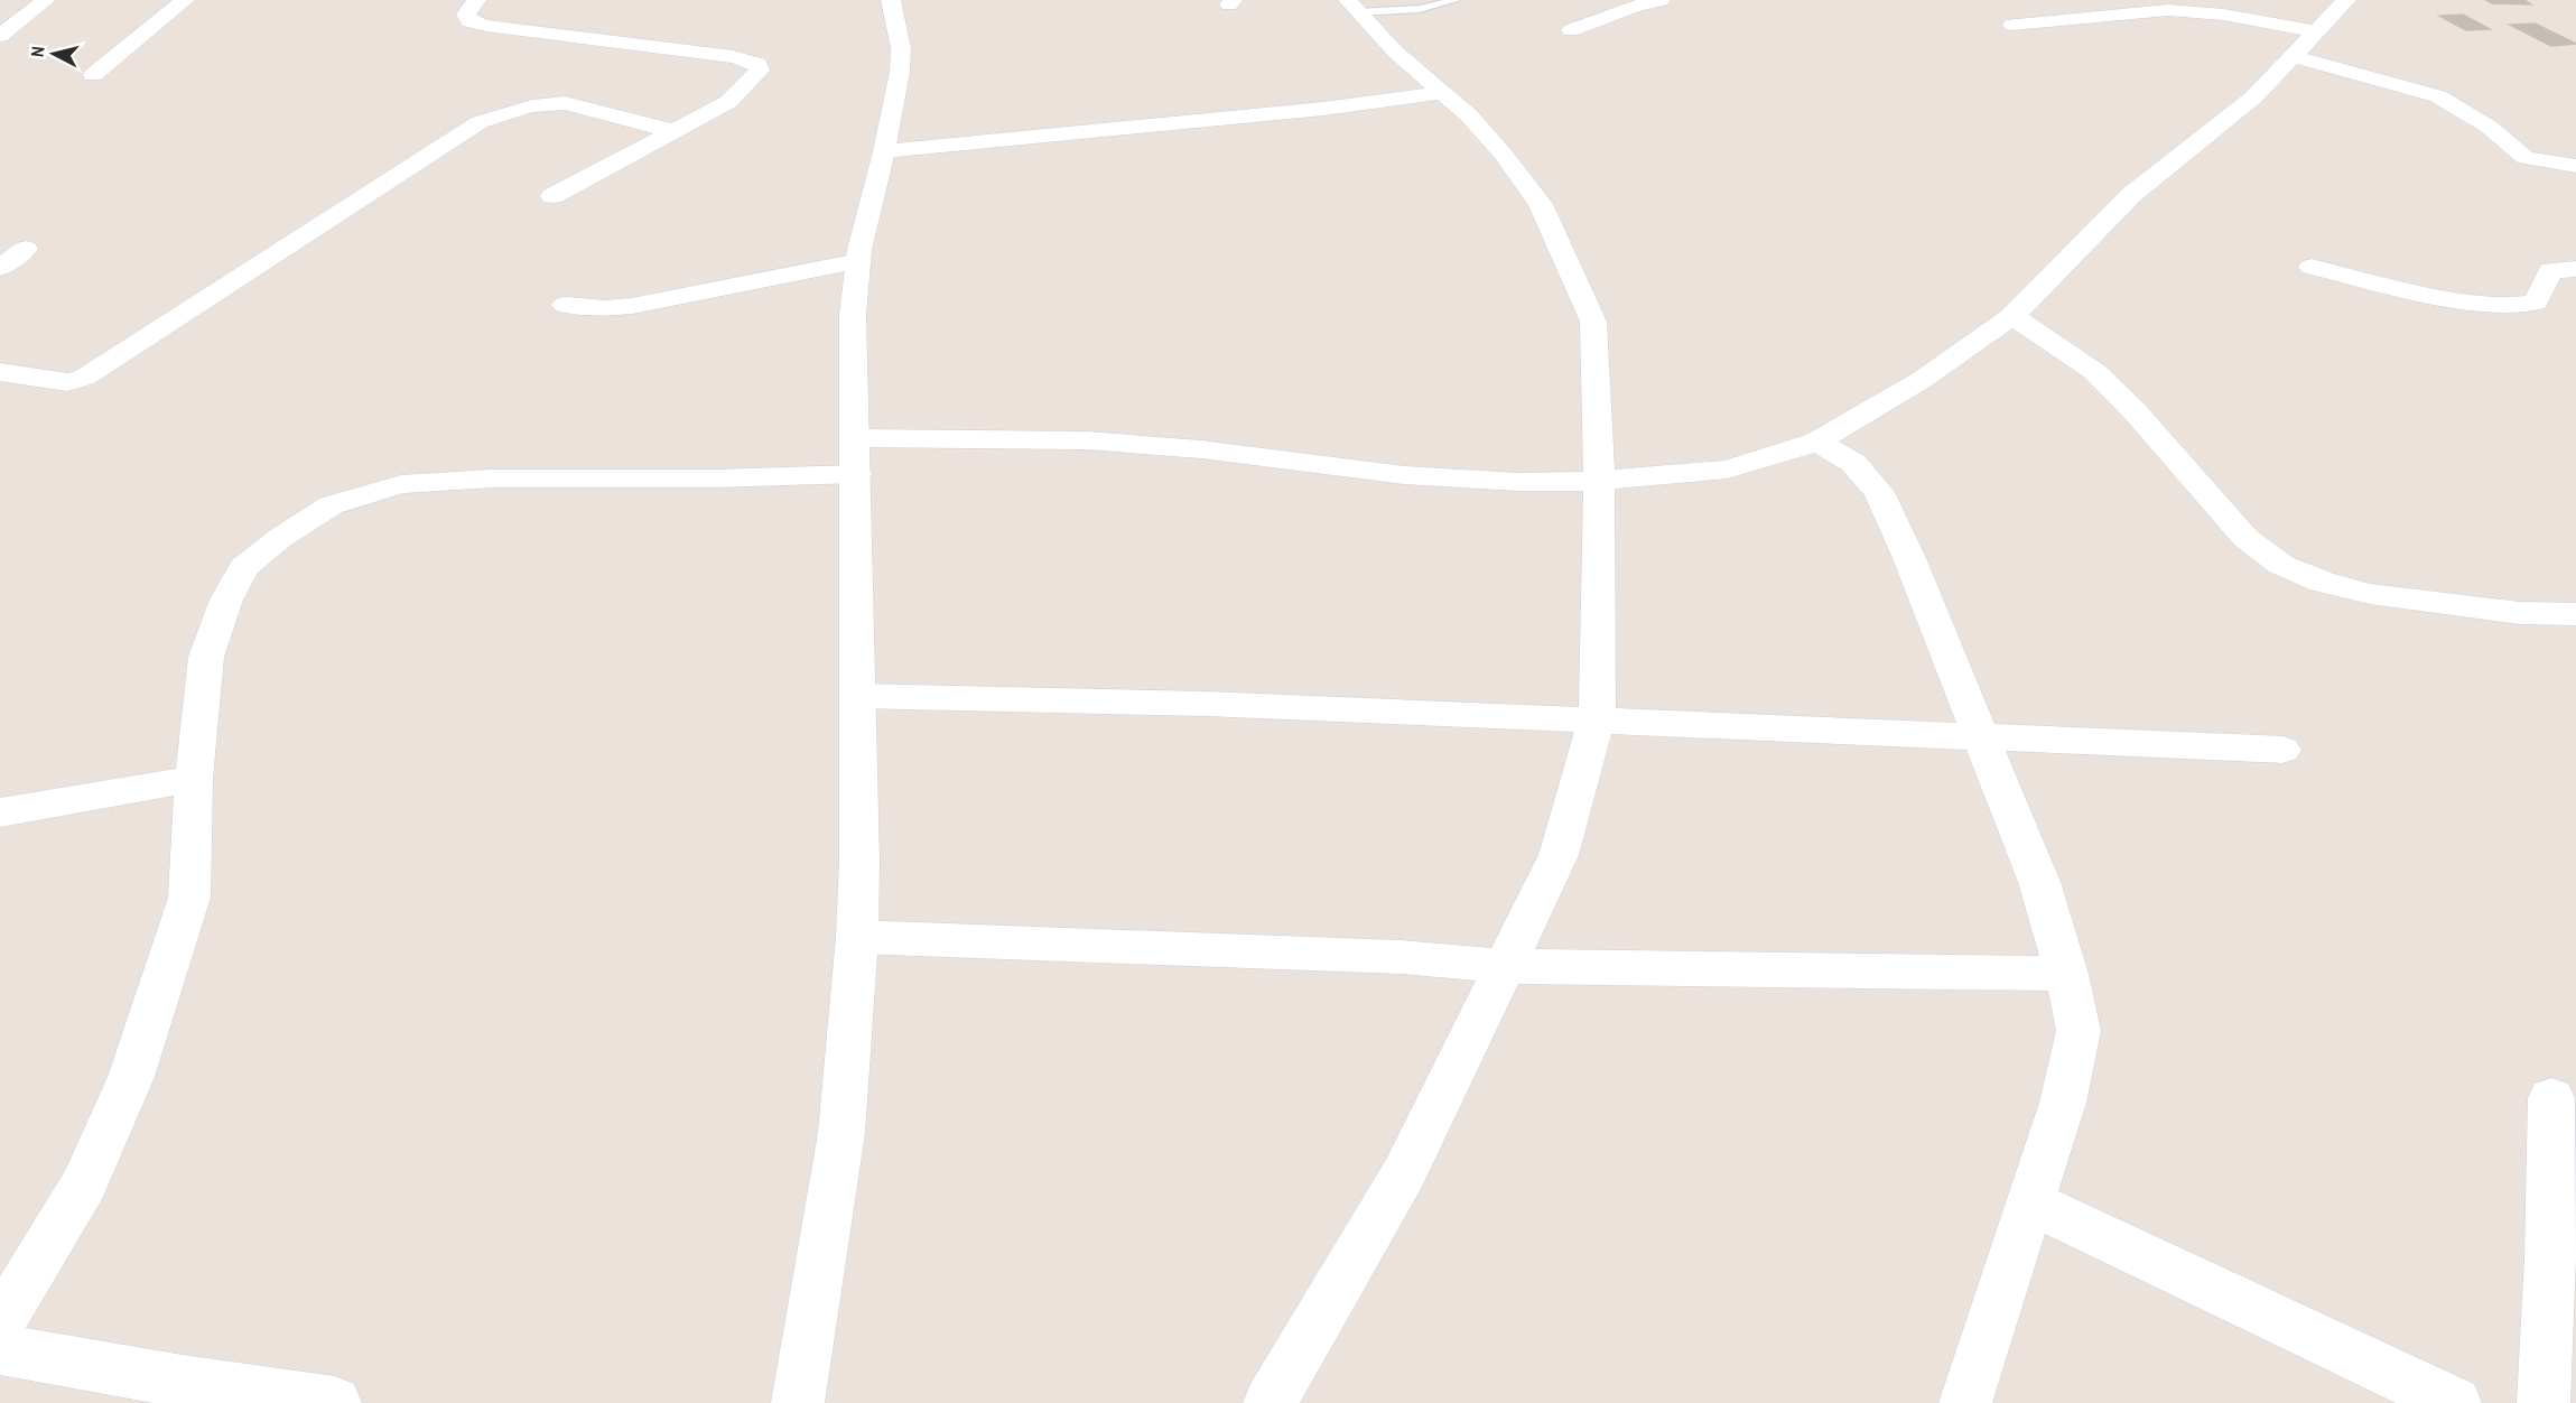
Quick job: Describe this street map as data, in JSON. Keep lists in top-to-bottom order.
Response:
{
  "north": "left"
}
